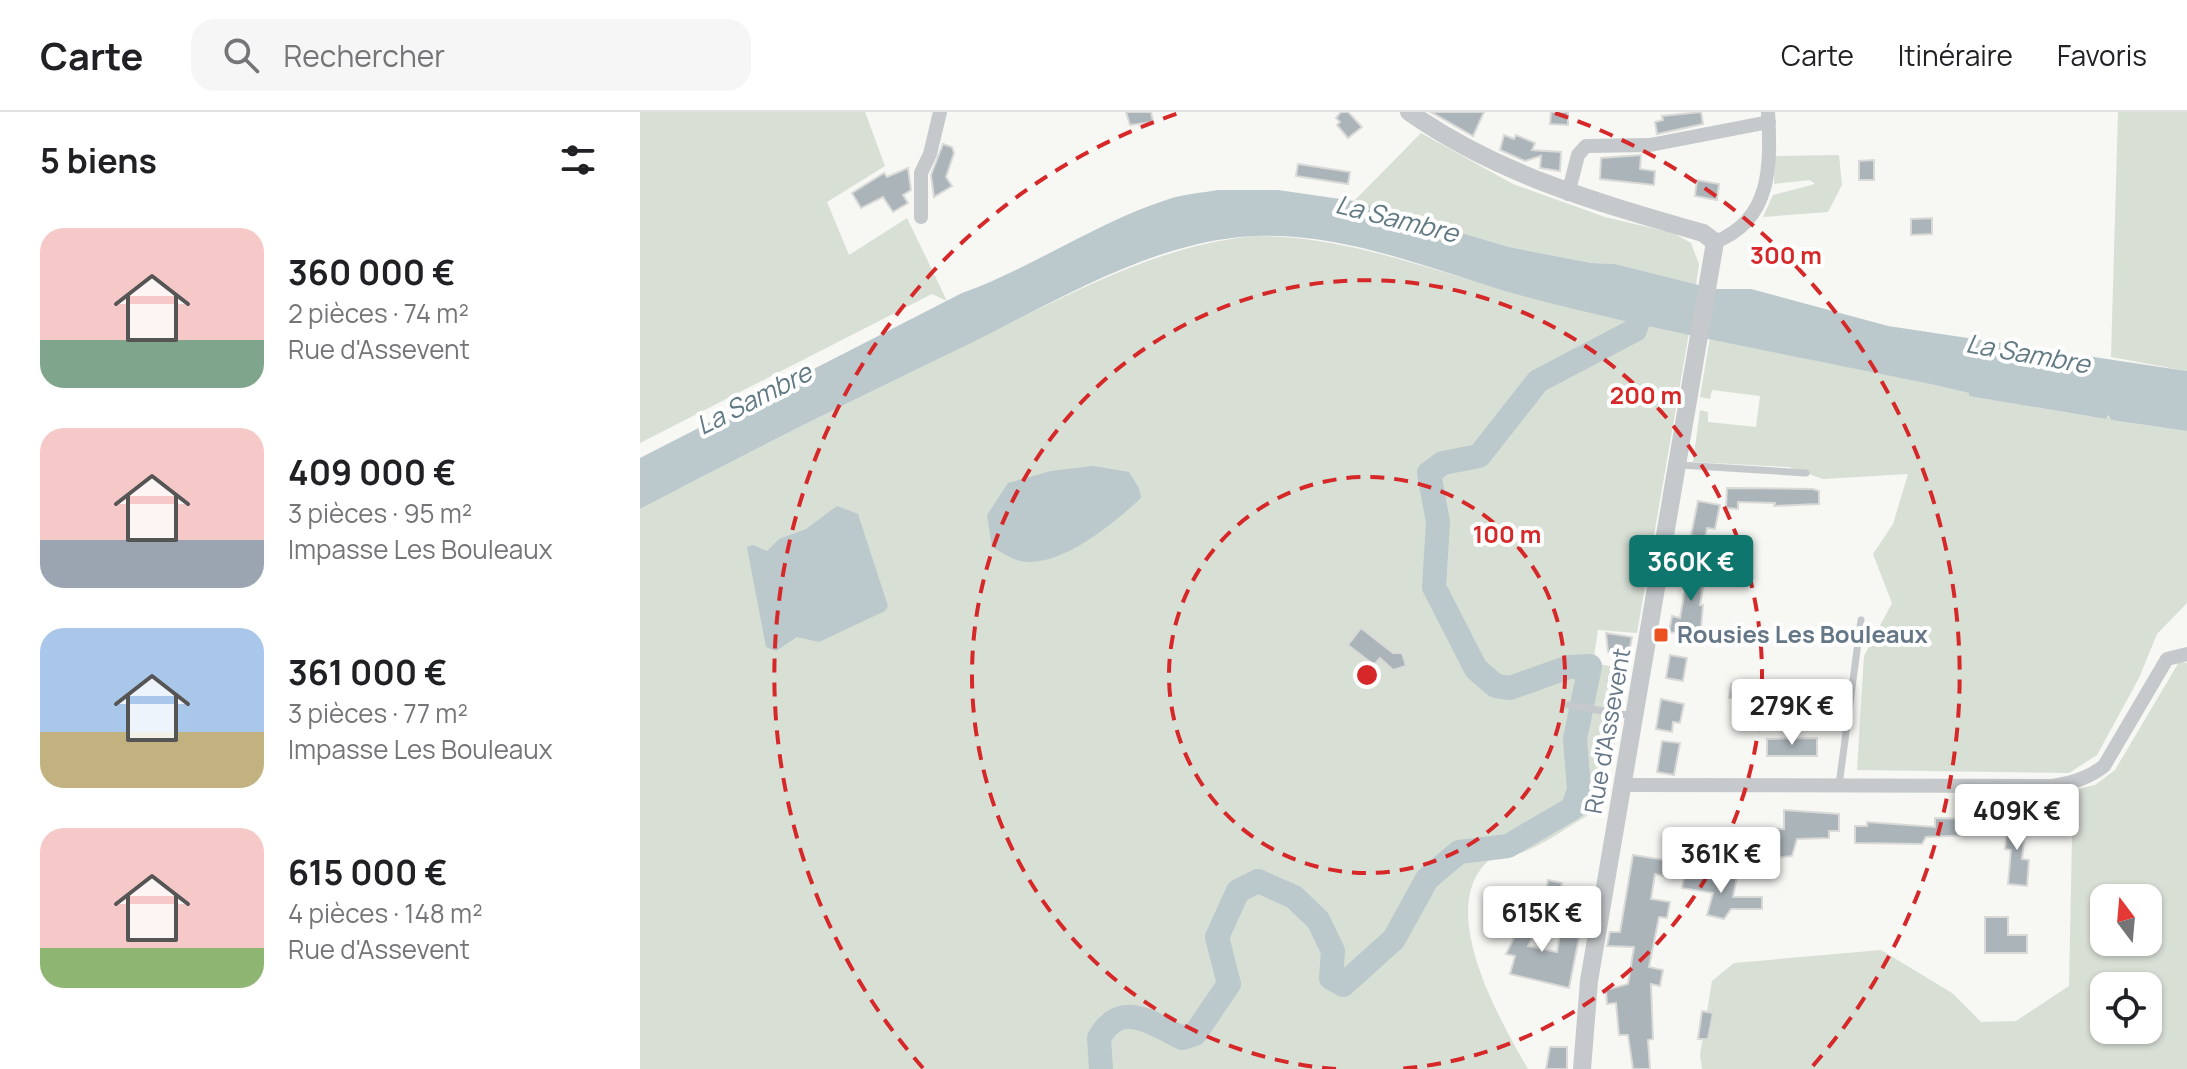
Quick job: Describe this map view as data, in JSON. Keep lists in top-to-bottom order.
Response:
{
  "streets": {
    "street": ["Rue d'Assevent"]
  },
  "water": ["La Sambre"],
  "places": {
    "transit": ["Rousies Les Bouleaux"]
  },
  "north": "top",
  "page": {
    "header": "Carte",
    "search": "Rechercher",
    "nav": ["Carte", "Itinéraire", "Favoris"],
    "heading": "5 biens",
    "list": [
      {
        "name": "360 000 €",
        "note": "2 pièces · 74 m² · Rue d'Assevent"
      },
      {
        "name": "409 000 €",
        "note": "3 pièces · 95 m² · Impasse Les Bouleaux"
      },
      {
        "name": "361 000 €",
        "note": "3 pièces · 77 m² · Impasse Les Bouleaux"
      },
      {
        "name": "615 000 €",
        "note": "4 pièces · 148 m² · Rue d'Assevent"
      }
    ],
    "price": [
      "360K €",
      "279K €",
      "409K €",
      "361K €",
      "615K €"
    ]
  },
  "rings": ["300 m", "200 m", "100 m"]
}
